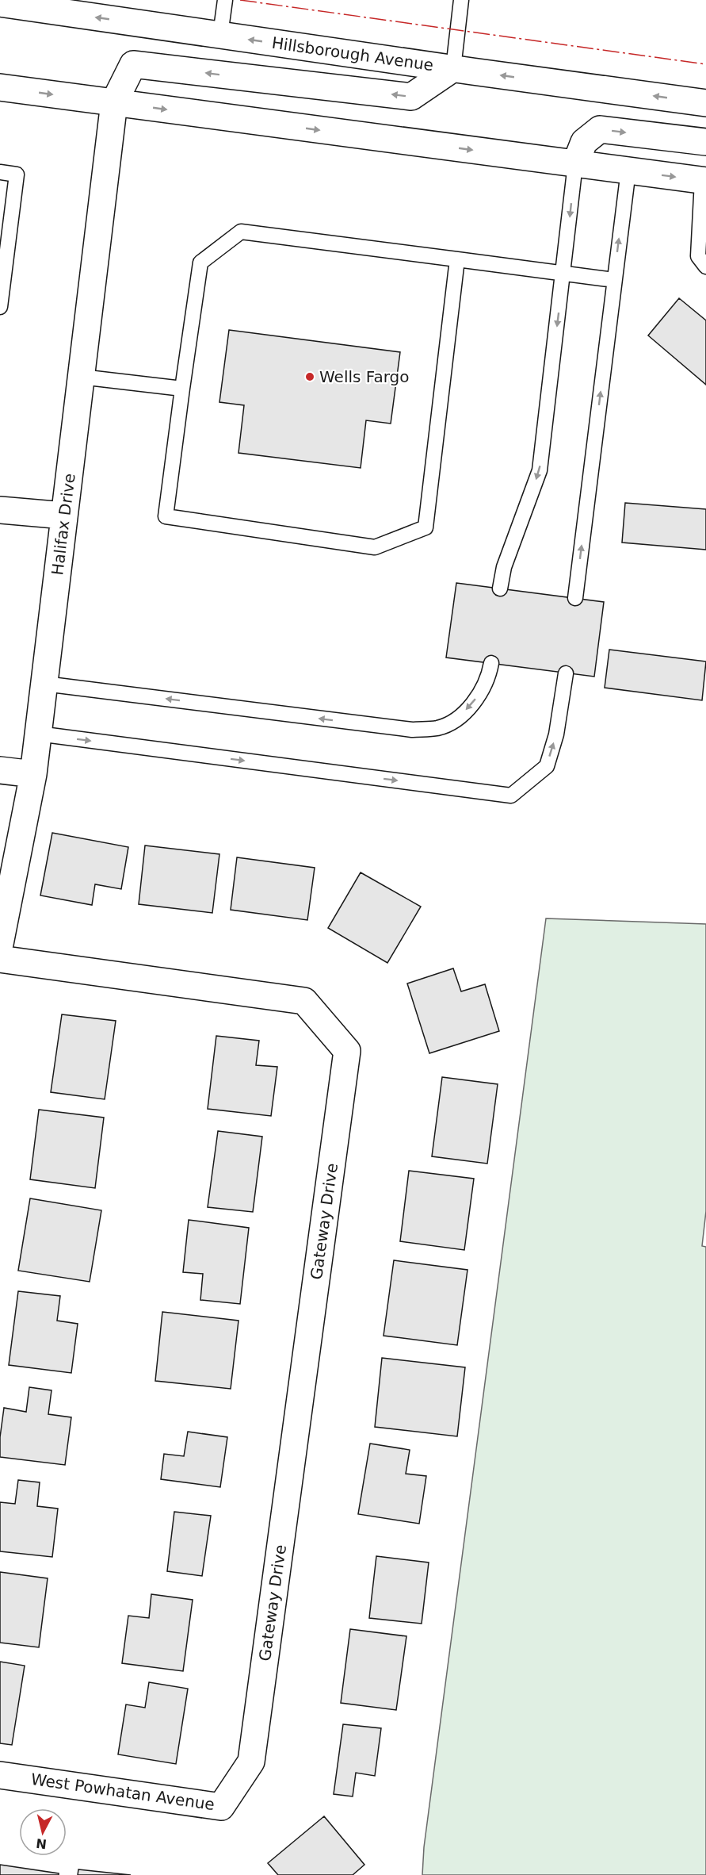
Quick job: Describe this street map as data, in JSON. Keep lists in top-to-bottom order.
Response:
{
  "streets": {
    "street": [
      "Hillsborough Avenue",
      "Halifax Drive",
      "Gateway Drive",
      "West Powhatan Avenue"
    ]
  },
  "crossings": [
    ["Hillsborough Avenue", "Halifax Drive"],
    ["Gateway Drive", "West Powhatan Avenue"]
  ],
  "places": ["Wells Fargo"],
  "north": "bottom"
}
